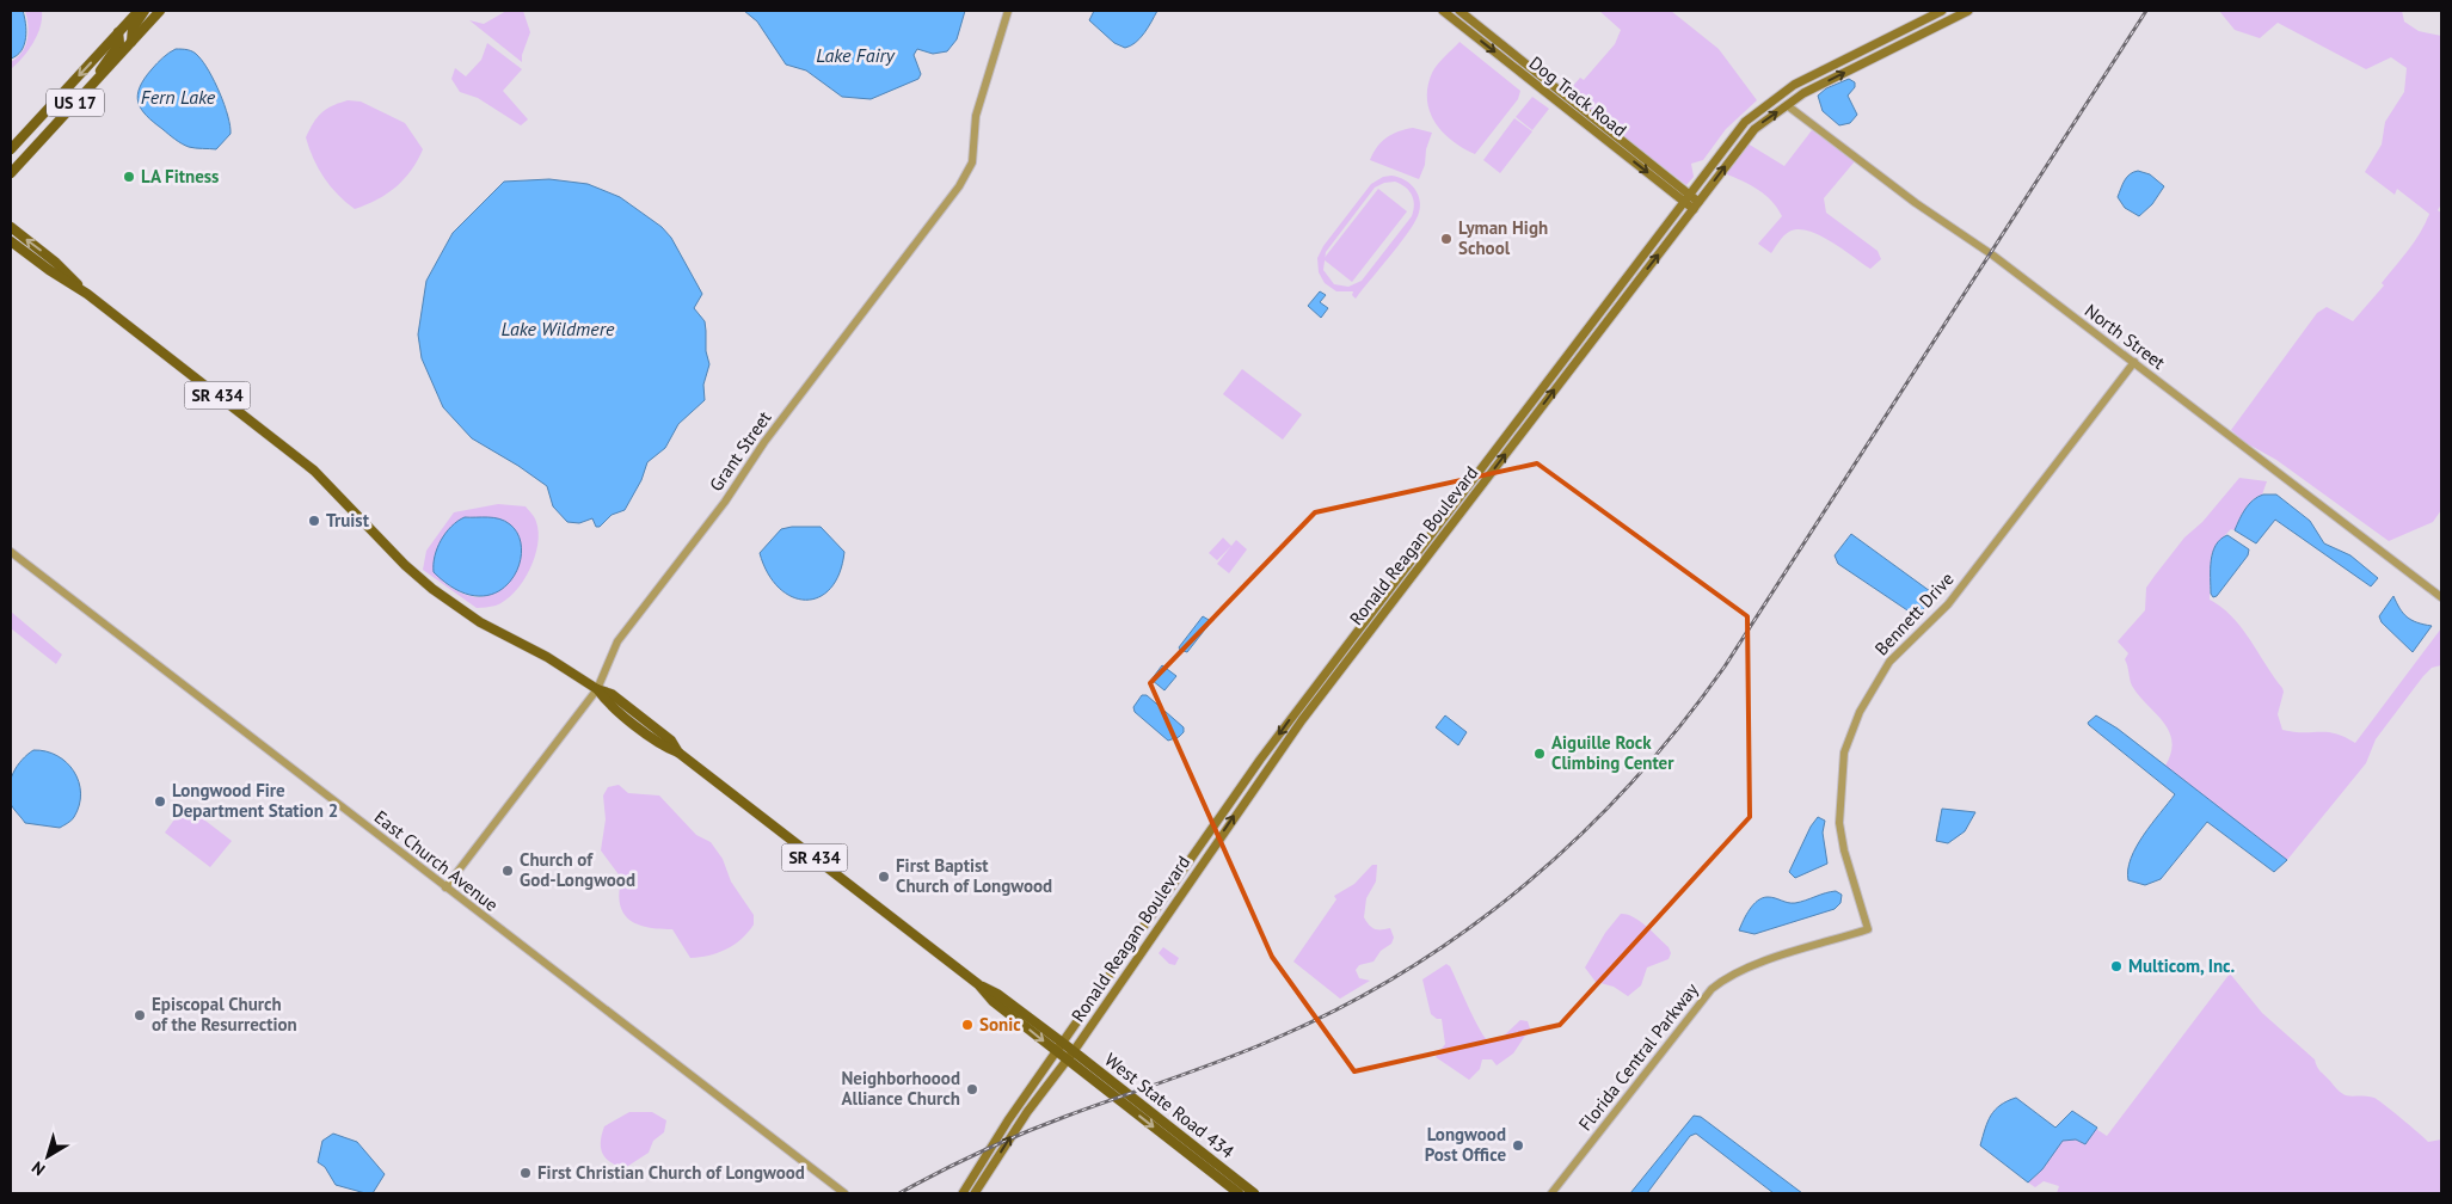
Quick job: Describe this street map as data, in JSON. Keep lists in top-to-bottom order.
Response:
{
  "streets": {
    "main road": [
      "Dog Track Road",
      "US 17",
      "SR 434",
      "Ronald Reagan Boulevard",
      "West State Road 434"
    ],
    "street": [
      "North Street",
      "Grant Street",
      "Bennett Drive",
      "East Church Avenue",
      "Florida Central Parkway"
    ]
  },
  "crossings": [
    ["Dog Track Road", "Ronald Reagan Boulevard"],
    ["North Street", "Ronald Reagan Boulevard"],
    ["North Street", "Bennett Drive"],
    ["SR 434", "Grant Street"],
    ["SR 434", "Ronald Reagan Boulevard"],
    ["SR 434", "West State Road 434"],
    ["Grant Street", "East Church Avenue"],
    ["Ronald Reagan Boulevard", "West State Road 434"],
    ["Bennett Drive", "Florida Central Parkway"]
  ],
  "water": ["Lake Fairy", "Fern Lake", "Lake Wildmere"],
  "places": [
    "LA Fitness",
    "Lyman High School",
    "Truist",
    "Aiguille Rock Climbing Center",
    "Longwood Fire Department Station 2",
    "Church of God-Longwood",
    "First Baptist Church of Longwood",
    "Multicom, Inc.",
    "Episcopal Church of the Resurrection",
    "Sonic",
    "Neighborhoood Alliance Church",
    "Longwood Post Office",
    "First Christian Church of Longwood"
  ],
  "north": "bottom left"
}
